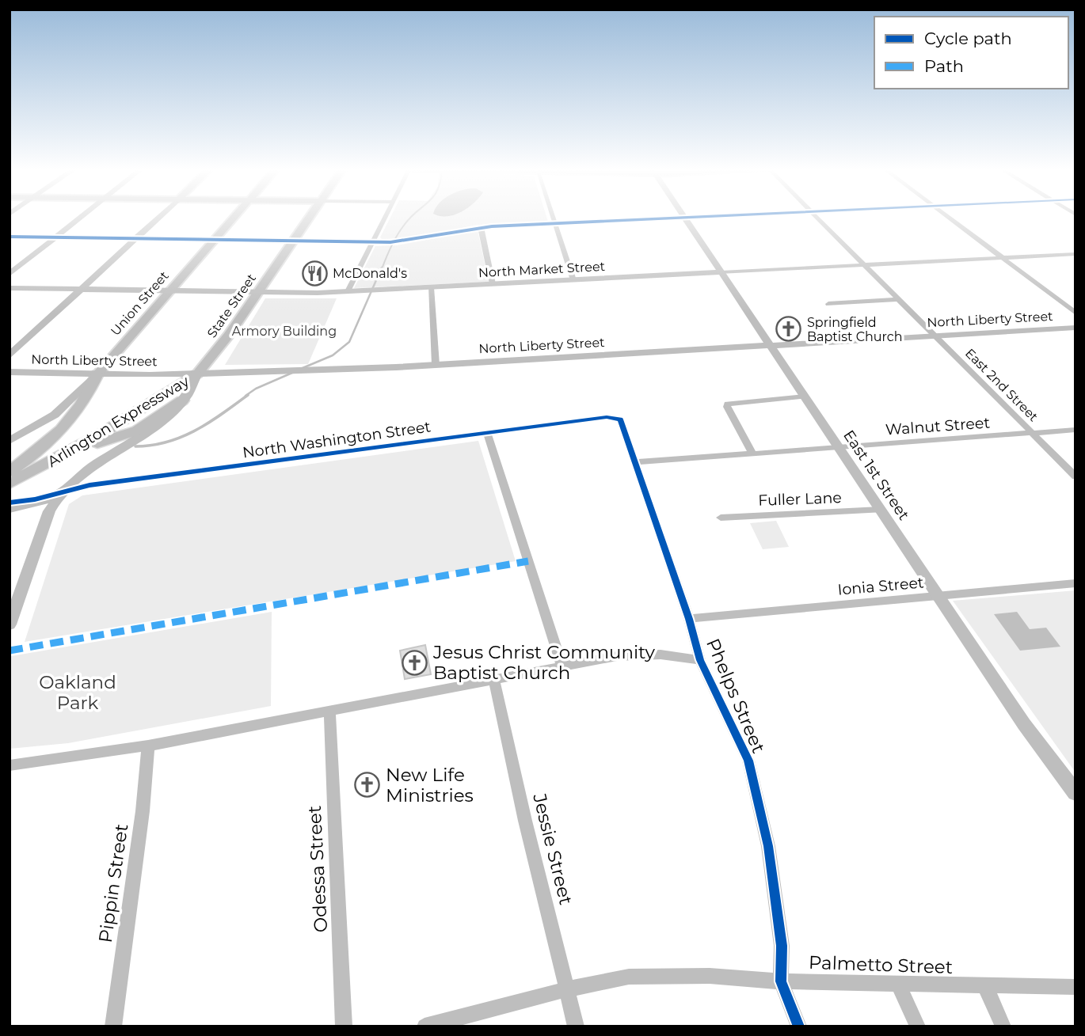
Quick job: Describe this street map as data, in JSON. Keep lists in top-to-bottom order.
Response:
{
  "streets": {
    "highway": ["Arlington Expressway"],
    "main road": ["Union Street", "State Street"],
    "street": [
      "North Market Street",
      "North Liberty Street",
      "East 2nd Street",
      "Walnut Street",
      "North Washington Street",
      "East 1st Street",
      "Fuller Lane",
      "Ionia Street",
      "Phelps Street",
      "Jessie Street",
      "Odessa Street",
      "Pippin Street",
      "Palmetto Street"
    ]
  },
  "crossings": [
    ["North Market Street", "Union Street"],
    ["North Market Street", "State Street"],
    ["North Market Street", "East 2nd Street"],
    ["North Market Street", "East 1st Street"],
    ["Union Street", "North Liberty Street"],
    ["Union Street", "Arlington Expressway"],
    ["State Street", "North Liberty Street"],
    ["State Street", "Arlington Expressway"],
    ["North Liberty Street", "East 2nd Street"],
    ["North Liberty Street", "Arlington Expressway"],
    ["North Liberty Street", "East 1st Street"],
    ["East 2nd Street", "Walnut Street"],
    ["Walnut Street", "East 1st Street"],
    ["Walnut Street", "Phelps Street"],
    ["North Washington Street", "Phelps Street"],
    ["East 1st Street", "Fuller Lane"],
    ["East 1st Street", "Ionia Street"],
    ["Ionia Street", "Phelps Street"],
    ["Phelps Street", "Palmetto Street"],
    ["Jessie Street", "Palmetto Street"]
  ],
  "parks": ["Armory Building", "Oakland Park"],
  "places": {
    "restaurant": ["McDonald's"],
    "church": ["Springfield Baptist Church", "Jesus Christ Community Baptist Church", "New Life Ministries"]
  },
  "legend": ["Cycle path", "Path"]
}
